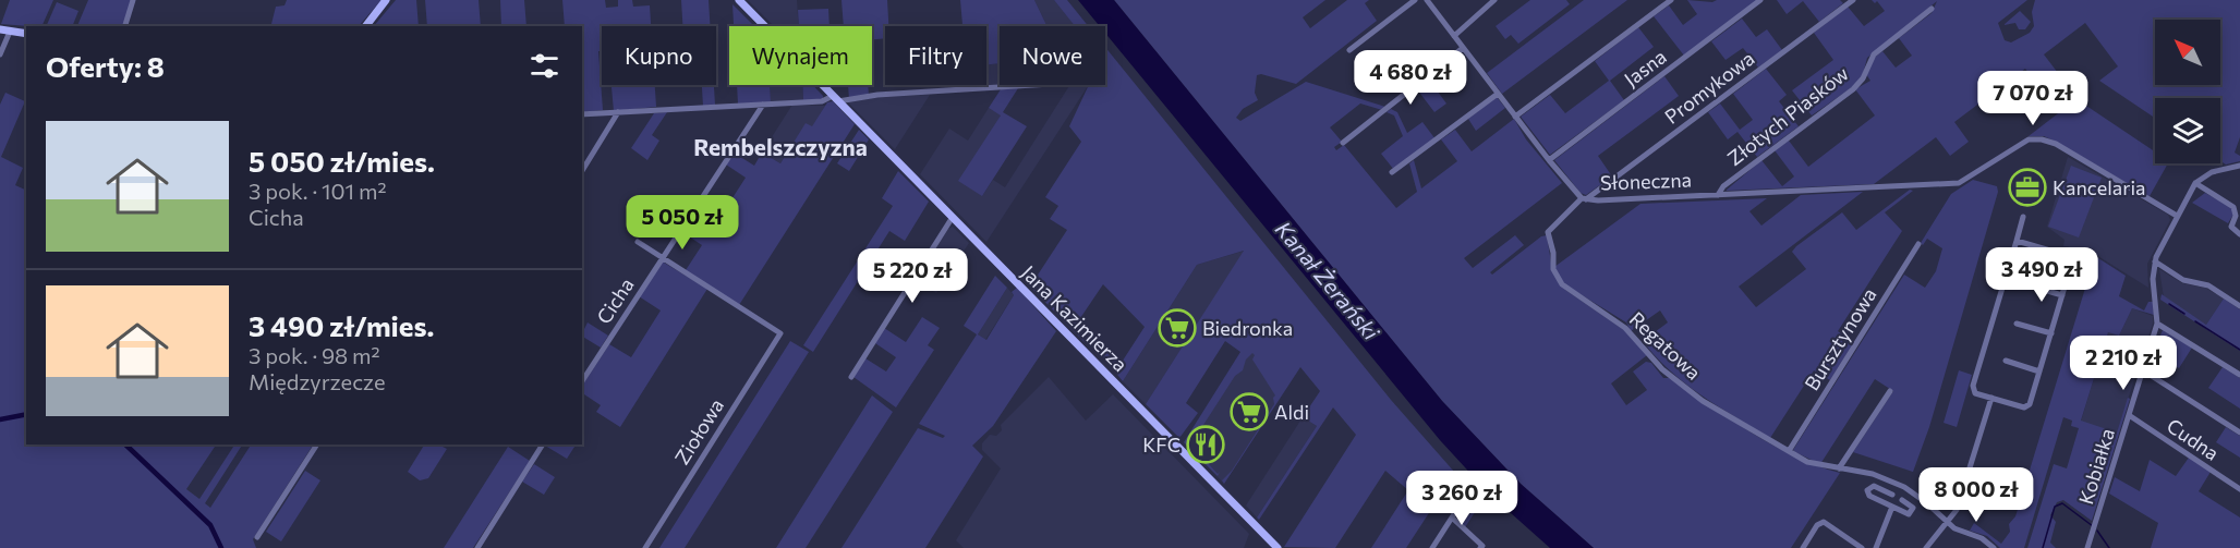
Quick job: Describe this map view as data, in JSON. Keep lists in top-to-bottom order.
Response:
{
  "streets": {
    "main road": ["Jana Kazimierza"],
    "street": [
      "Jasna",
      "Promykowa",
      "Złotych Piasków",
      "Słoneczna",
      "Cicha",
      "Bursztynowa",
      "Regatowa",
      "Ziołowa",
      "Cudna",
      "Kobiałka"
    ]
  },
  "crossings": [
    ["Jasna", "Słoneczna"],
    ["Promykowa", "Słoneczna"],
    ["Promykowa", "Regatowa"],
    ["Złotych Piasków", "Słoneczna"],
    ["Słoneczna", "Regatowa"],
    ["Słoneczna", "Kobiałka"],
    ["Cicha", "Ziołowa"],
    ["Bursztynowa", "Regatowa"],
    ["Cudna", "Kobiałka"]
  ],
  "districts": ["Rembelszczyzna"],
  "water": ["Kanał Żerański"],
  "places": {
    "office": ["Kancelaria"],
    "supermarket": ["Biedronka", "Aldi"],
    "restaurant": ["KFC"]
  },
  "north": "top left",
  "page": {
    "chip": [
      "Kupno",
      "Wynajem",
      "Filtry",
      "Nowe"
    ],
    "heading": "Oferty: 8",
    "price": [
      "4 680 zł",
      "7 070 zł",
      "5 050 zł",
      "3 490 zł",
      "5 220 zł",
      "2 210 zł",
      "8 000 zł",
      "3 260 zł"
    ],
    "list": [
      {
        "name": "5 050 zł/mies.",
        "note": "3 pok. · 101 m² · Cicha"
      },
      {
        "name": "3 490 zł/mies.",
        "note": "3 pok. · 98 m² · Międzyrzecze"
      }
    ]
  }
}
